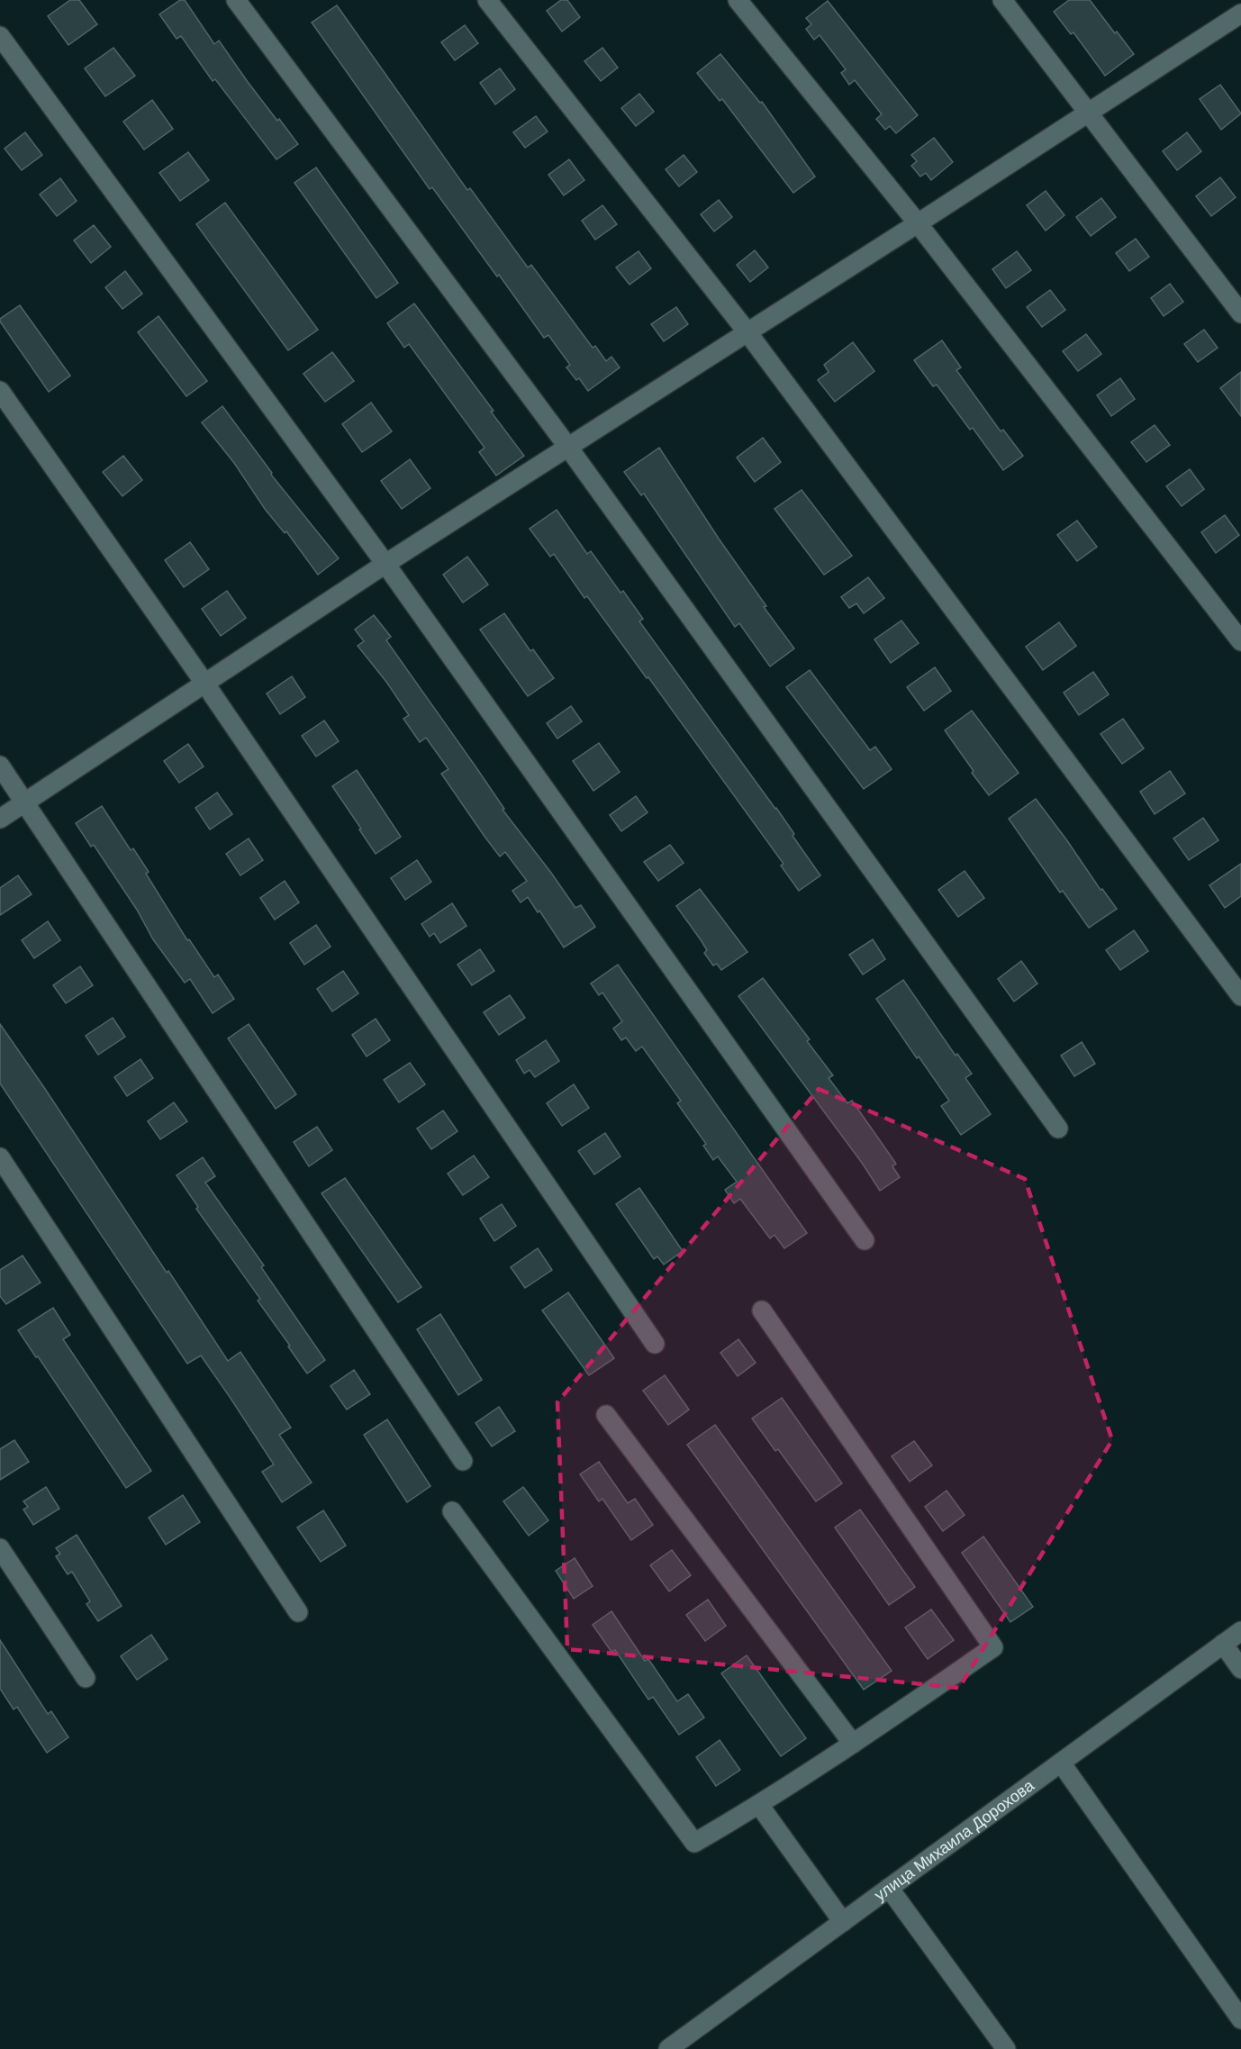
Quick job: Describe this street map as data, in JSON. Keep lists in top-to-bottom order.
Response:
{
  "streets": {
    "street": ["улица Михаила Дорохова"]
  }
}
